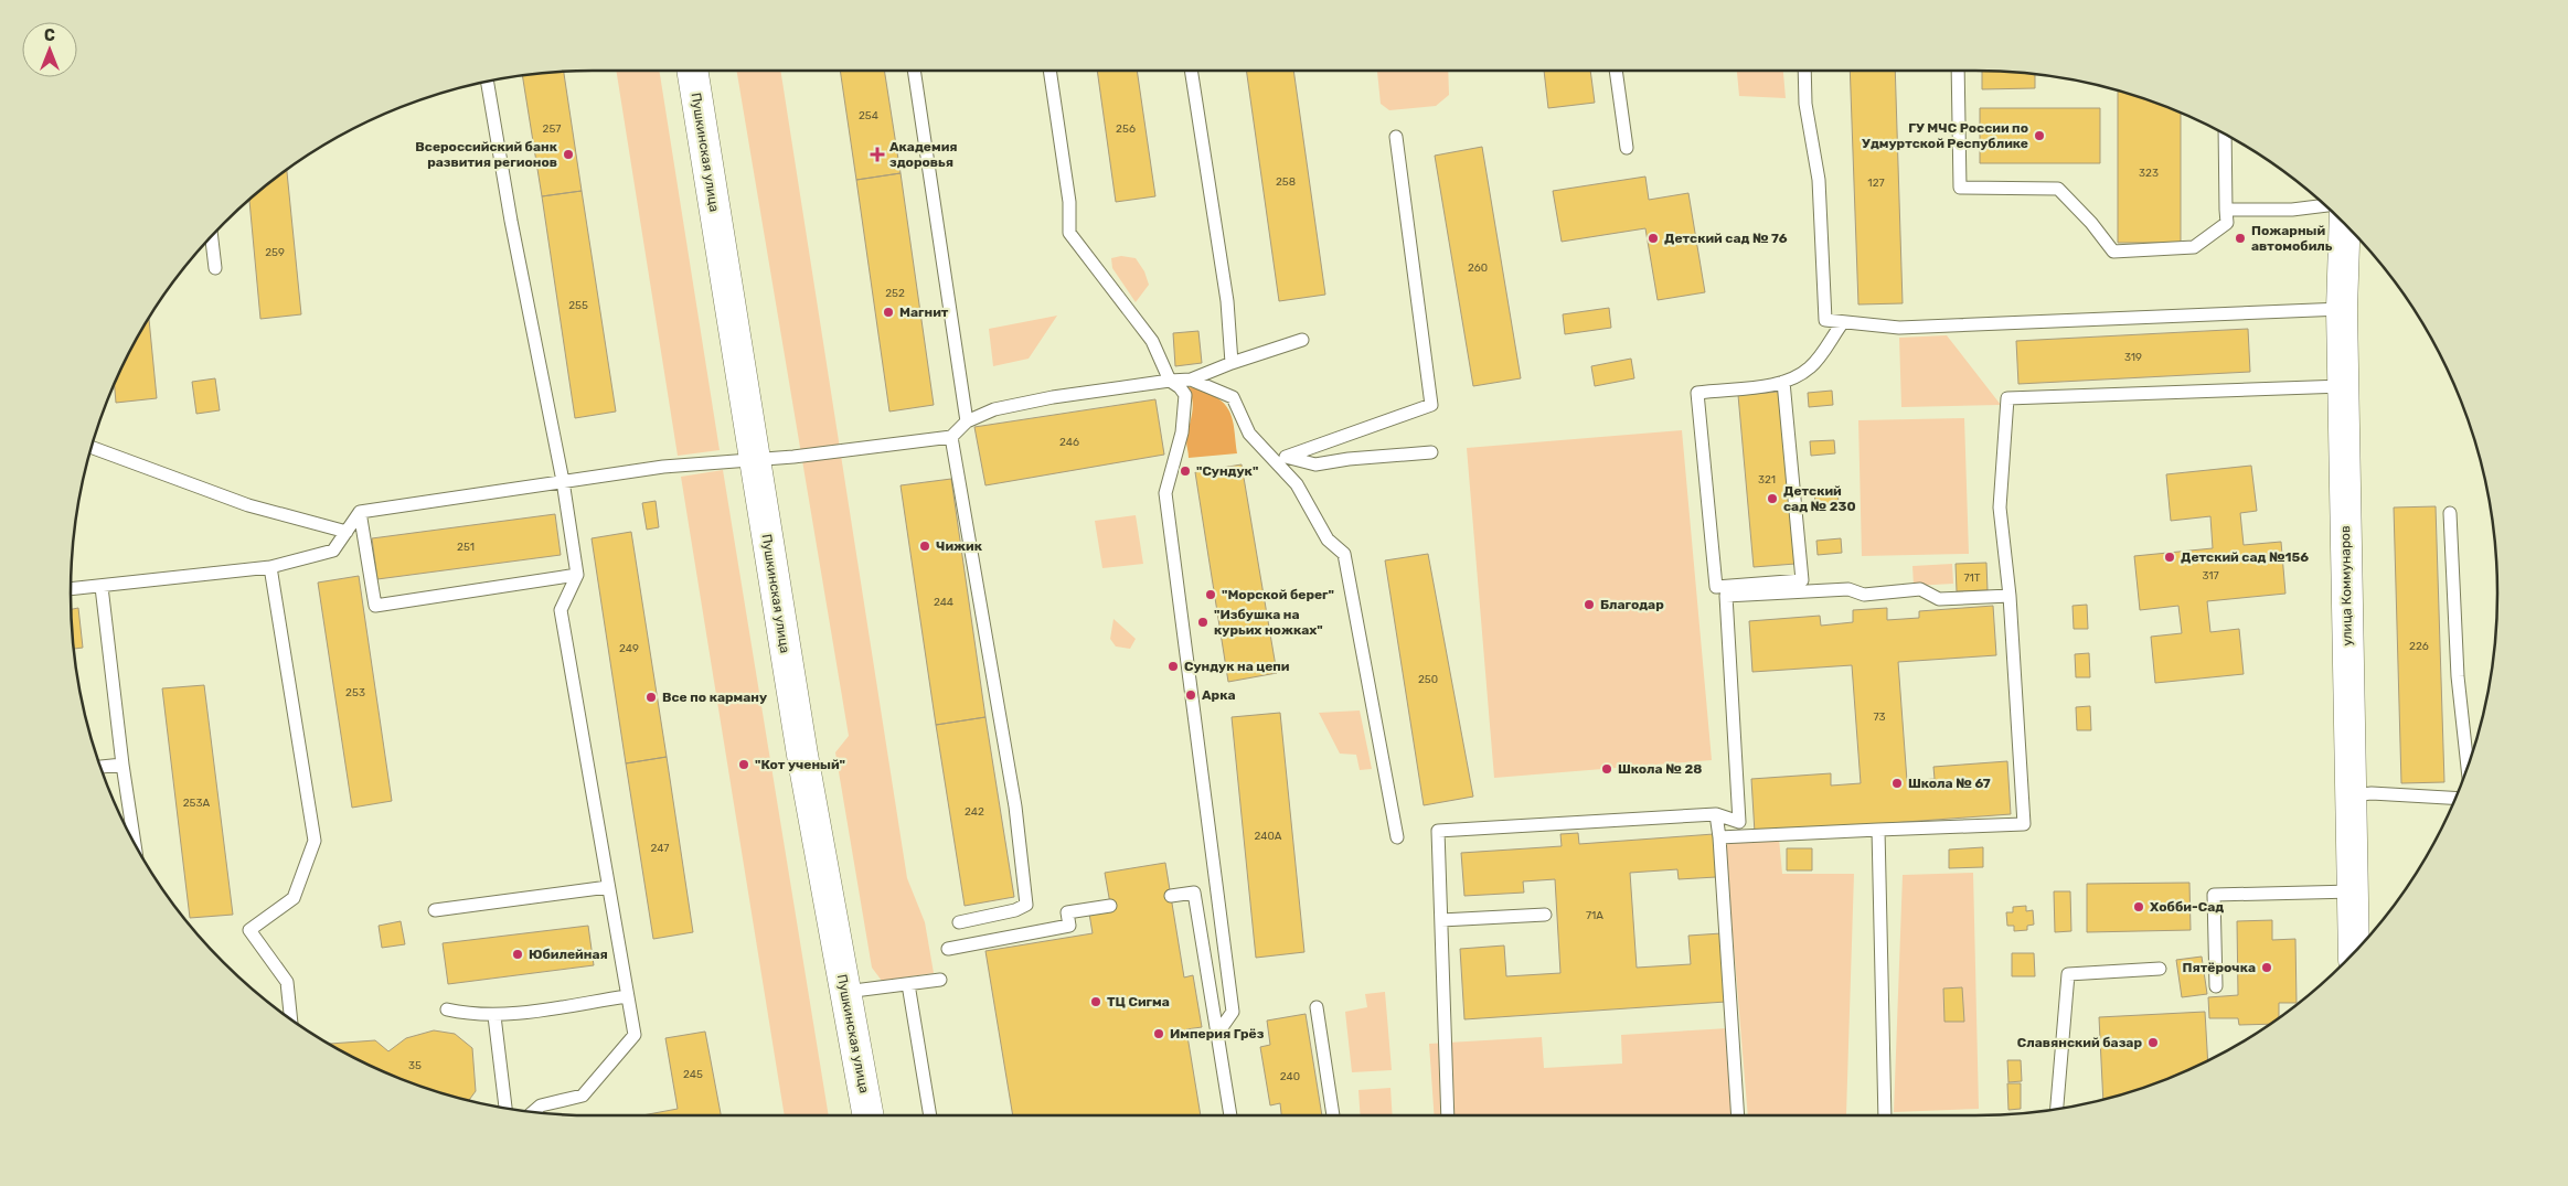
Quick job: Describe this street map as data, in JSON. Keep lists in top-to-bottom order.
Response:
{
  "streets": {
    "main road": ["Пушкинская улица", "улица Коммунаров"]
  },
  "places": {
    "other": [
      "ГУ МЧС России по Удмуртской Республике",
      "Всероссийский банк развития регионов",
      "Детский сад № 76",
      "Пожарный автомобиль",
      "Магнит",
      "\"Сундук\"",
      "Детский сад № 230",
      "Чижик",
      "Детский сад №156",
      "\"Морской берег\"",
      "Благодар",
      "\"Избушка на курьих ножках\"",
      "Сундук на цепи",
      "Арка",
      "Все по карману",
      "\"Кот ученый\"",
      "Школа № 28",
      "Школа № 67",
      "Хобби-Сад",
      "Юбилейная",
      "Пятёрочка",
      "ТЦ Сигма",
      "Империя Грёз",
      "Славянский базар"
    ],
    "health": ["Академия здоровья"]
  },
  "house_numbers": [
    "254",
    "257",
    "256",
    "323",
    "258",
    "127",
    "259",
    "260",
    "252",
    "255",
    "319",
    "246",
    "321",
    "251",
    "317",
    "71Т",
    "244",
    "226",
    "249",
    "250",
    "253",
    "73",
    "253А",
    "242",
    "240А",
    "247",
    "71А",
    "35",
    "245",
    "240"
  ],
  "north": "top"
}
